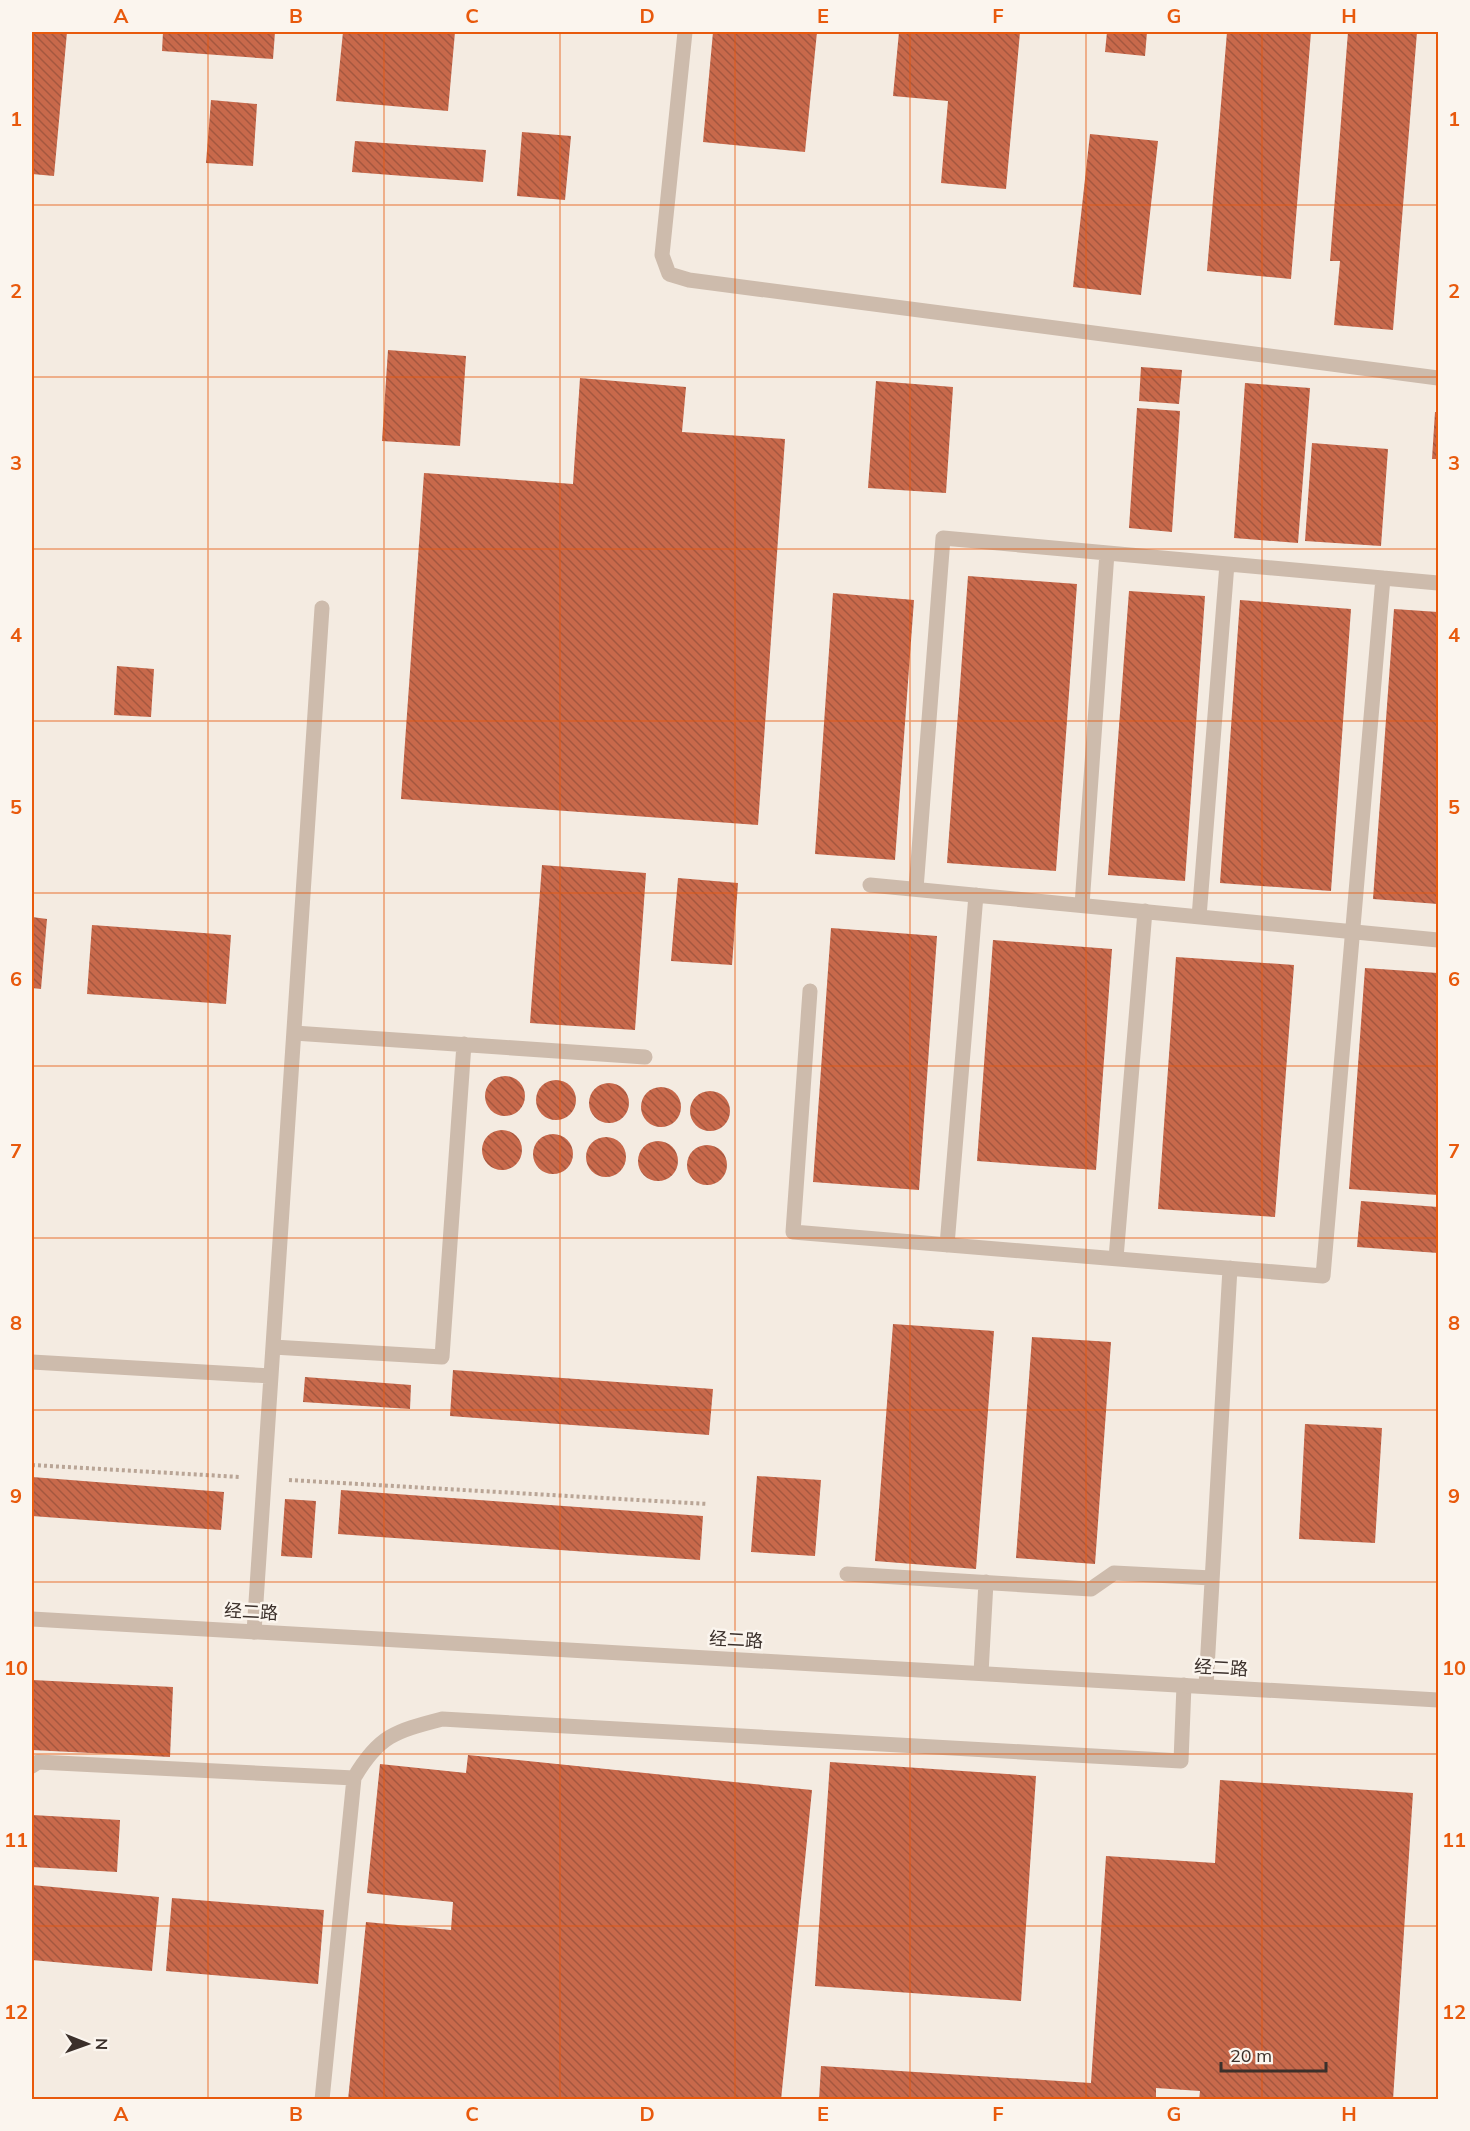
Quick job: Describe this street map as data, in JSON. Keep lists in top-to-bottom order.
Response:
{
  "streets": {
    "street": ["经二路"]
  },
  "scale_bar": "20 m",
  "north": "right",
  "grid": {
    "columns": [
      "A",
      "B",
      "C",
      "D",
      "E",
      "F",
      "G",
      "H"
    ],
    "rows": [
      "1",
      "2",
      "3",
      "4",
      "5",
      "6",
      "7",
      "8",
      "9",
      "10",
      "11",
      "12"
    ]
  }
}
